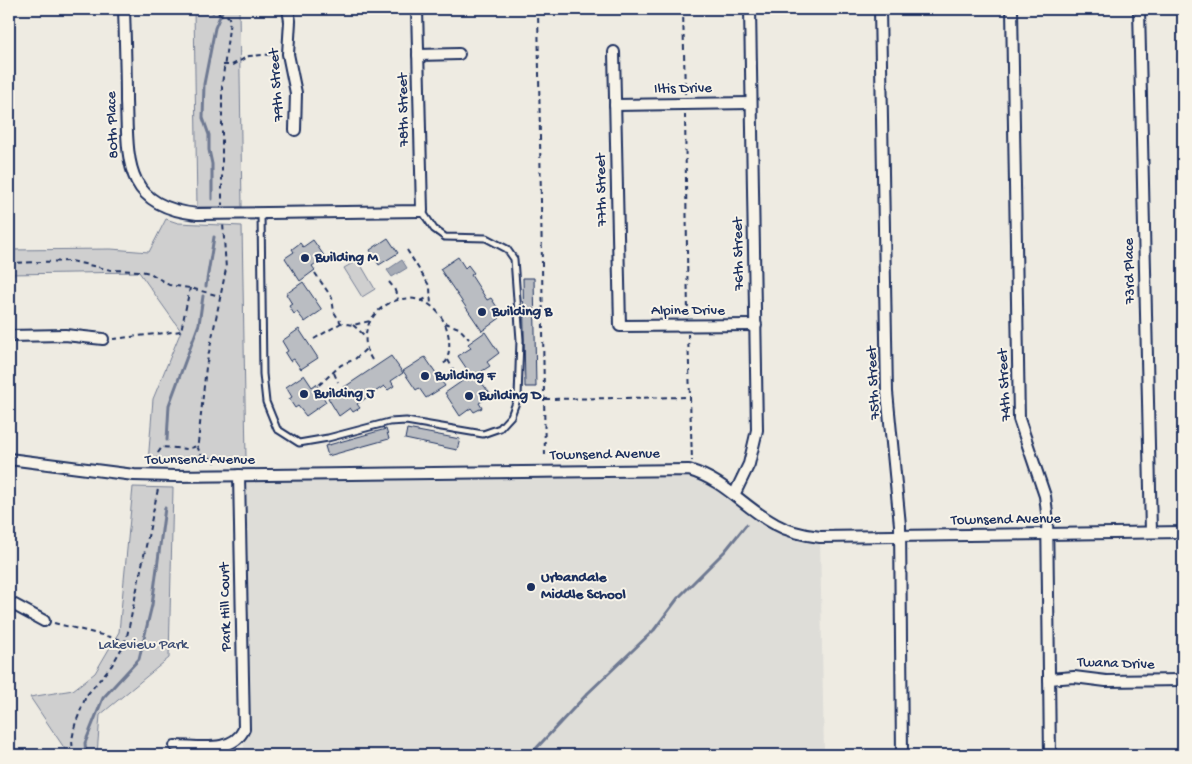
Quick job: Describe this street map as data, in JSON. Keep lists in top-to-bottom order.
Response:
{
  "streets": {
    "street": [
      "79th Street",
      "Iltis Drive",
      "78th Street",
      "80th Place",
      "77th Street",
      "76th Street",
      "73rd Place",
      "Alpine Drive",
      "75th Street",
      "74th Street",
      "Townsend Avenue",
      "Park Hill Court",
      "Twana Drive"
    ]
  },
  "crossings": [
    ["Iltis Drive", "77th Street"],
    ["Iltis Drive", "76th Street"],
    ["78th Street", "80th Place"],
    ["77th Street", "Alpine Drive"],
    ["76th Street", "Alpine Drive"],
    ["76th Street", "Townsend Avenue"],
    ["73rd Place", "Townsend Avenue"],
    ["75th Street", "Townsend Avenue"],
    ["74th Street", "Townsend Avenue"],
    ["74th Street", "Twana Drive"],
    ["Townsend Avenue", "Park Hill Court"]
  ],
  "parks": ["Lakeview Park"],
  "places": [
    "Building M",
    "Building B",
    "Building F",
    "Building J",
    "Building D",
    "Urbandale Middle School"
  ]
}
